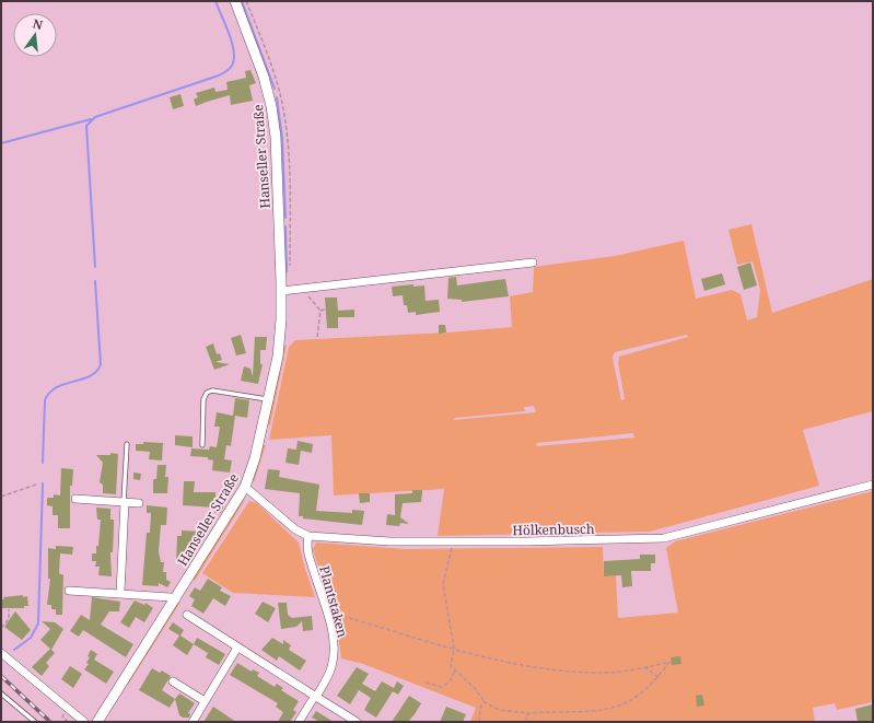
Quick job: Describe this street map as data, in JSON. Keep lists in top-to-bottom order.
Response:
{
  "streets": {
    "main road": ["Hanseller Straße"],
    "street": ["Hölkenbusch", "Plantstaken"]
  },
  "crossings": [
    ["Hanseller Straße", "Hölkenbusch"],
    ["Hölkenbusch", "Plantstaken"]
  ],
  "north": "top"
}
